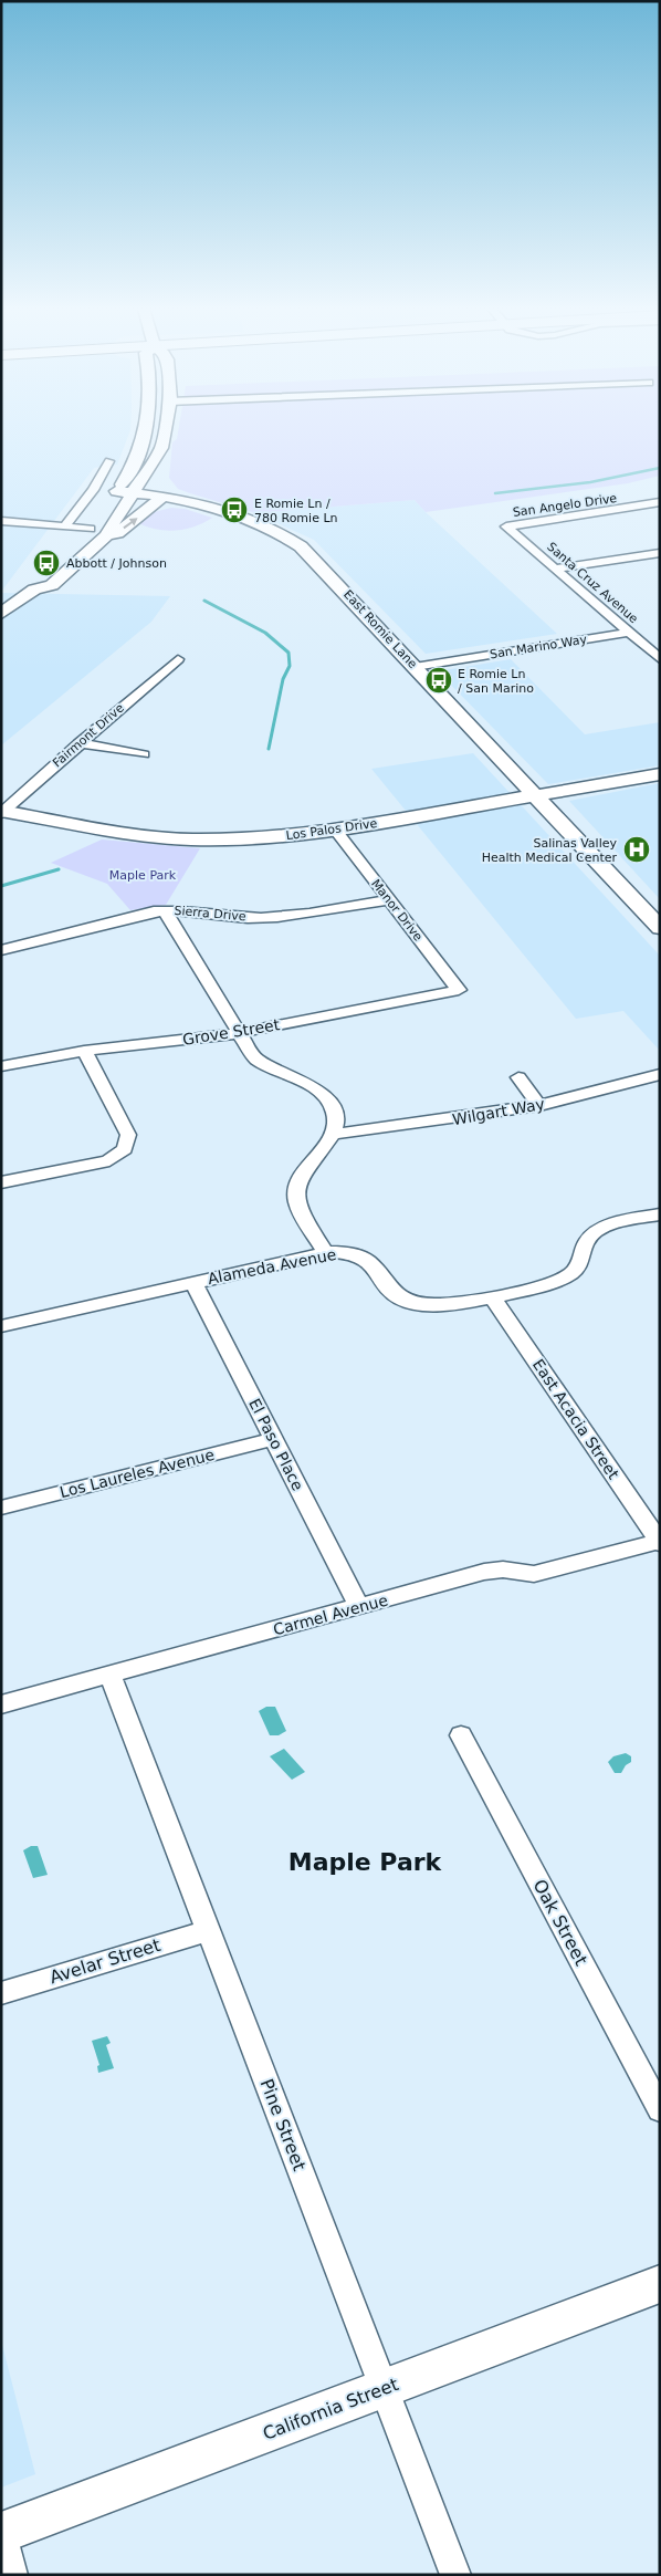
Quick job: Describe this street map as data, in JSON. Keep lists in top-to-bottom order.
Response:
{
  "streets": {
    "main road": ["East Romie Lane", "Los Palos Drive", "California Street"],
    "street": [
      "San Angelo Drive",
      "Santa Cruz Avenue",
      "San Marino Way",
      "Fairmont Drive",
      "Manor Drive",
      "Sierra Drive",
      "Grove Street",
      "Wilgart Way",
      "Alameda Avenue",
      "East Acacia Street",
      "El Paso Place",
      "Los Laureles Avenue",
      "Carmel Avenue",
      "Oak Street",
      "Avelar Street",
      "Pine Street"
    ]
  },
  "crossings": [
    ["San Angelo Drive", "Santa Cruz Avenue"],
    ["Santa Cruz Avenue", "San Marino Way"],
    ["East Romie Lane", "San Marino Way"],
    ["East Romie Lane", "Los Palos Drive"],
    ["Fairmont Drive", "Los Palos Drive"],
    ["Los Palos Drive", "Manor Drive"],
    ["Manor Drive", "Sierra Drive"],
    ["Manor Drive", "Grove Street"],
    ["Alameda Avenue", "East Acacia Street"],
    ["Alameda Avenue", "El Paso Place"],
    ["East Acacia Street", "Carmel Avenue"],
    ["El Paso Place", "Los Laureles Avenue"],
    ["El Paso Place", "Carmel Avenue"],
    ["Carmel Avenue", "Pine Street"],
    ["Avelar Street", "Pine Street"],
    ["Pine Street", "California Street"]
  ],
  "districts": ["Maple Park"],
  "parks": ["Maple Park"],
  "places": {
    "bus stop": ["E Romie Ln / 780 Romie Ln", "Abbott / Johnson", "E Romie Ln / San Marino"],
    "hospital": ["Salinas Valley Health Medical Center"]
  }
}
